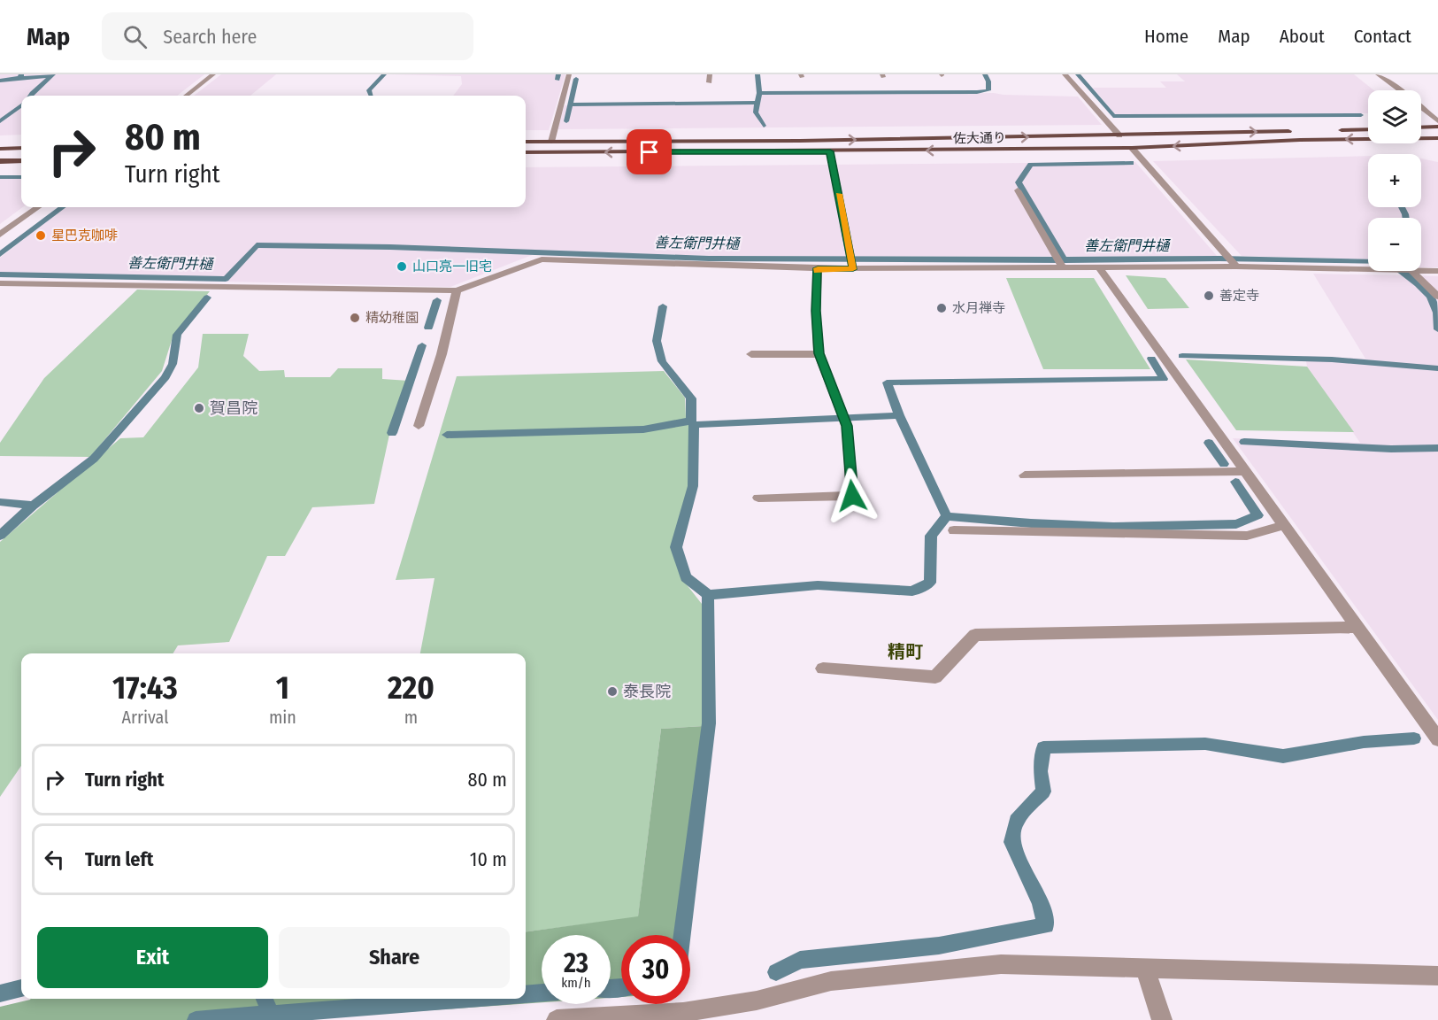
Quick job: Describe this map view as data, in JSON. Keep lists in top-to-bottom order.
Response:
{
  "streets": {
    "main road": ["佐大通り"]
  },
  "districts": ["精町"],
  "water": ["善左衛門井樋"],
  "places": [
    "星巴克咖啡",
    "山口亮一旧宅",
    "善定寺",
    "水月禅寺",
    "精幼稚園",
    "賀昌院",
    "泰長院"
  ],
  "page": {
    "header": "Map",
    "search": "Search here",
    "nav": [
      "Home",
      "Map",
      "About",
      "Contact"
    ],
    "map_buttons": ["+", "−"],
    "turn": ["80 m", "Turn right"],
    "eta": [
      "17:43",
      "Arrival",
      "1",
      "min",
      "220",
      "m"
    ],
    "list": [
      {
        "name": "Turn right",
        "value": "80 m"
      },
      {
        "name": "Turn left",
        "value": "10 m"
      }
    ],
    "buttons": ["Exit", "Share"],
    "speed": "23 km/h",
    "limit": "30"
  }
}
